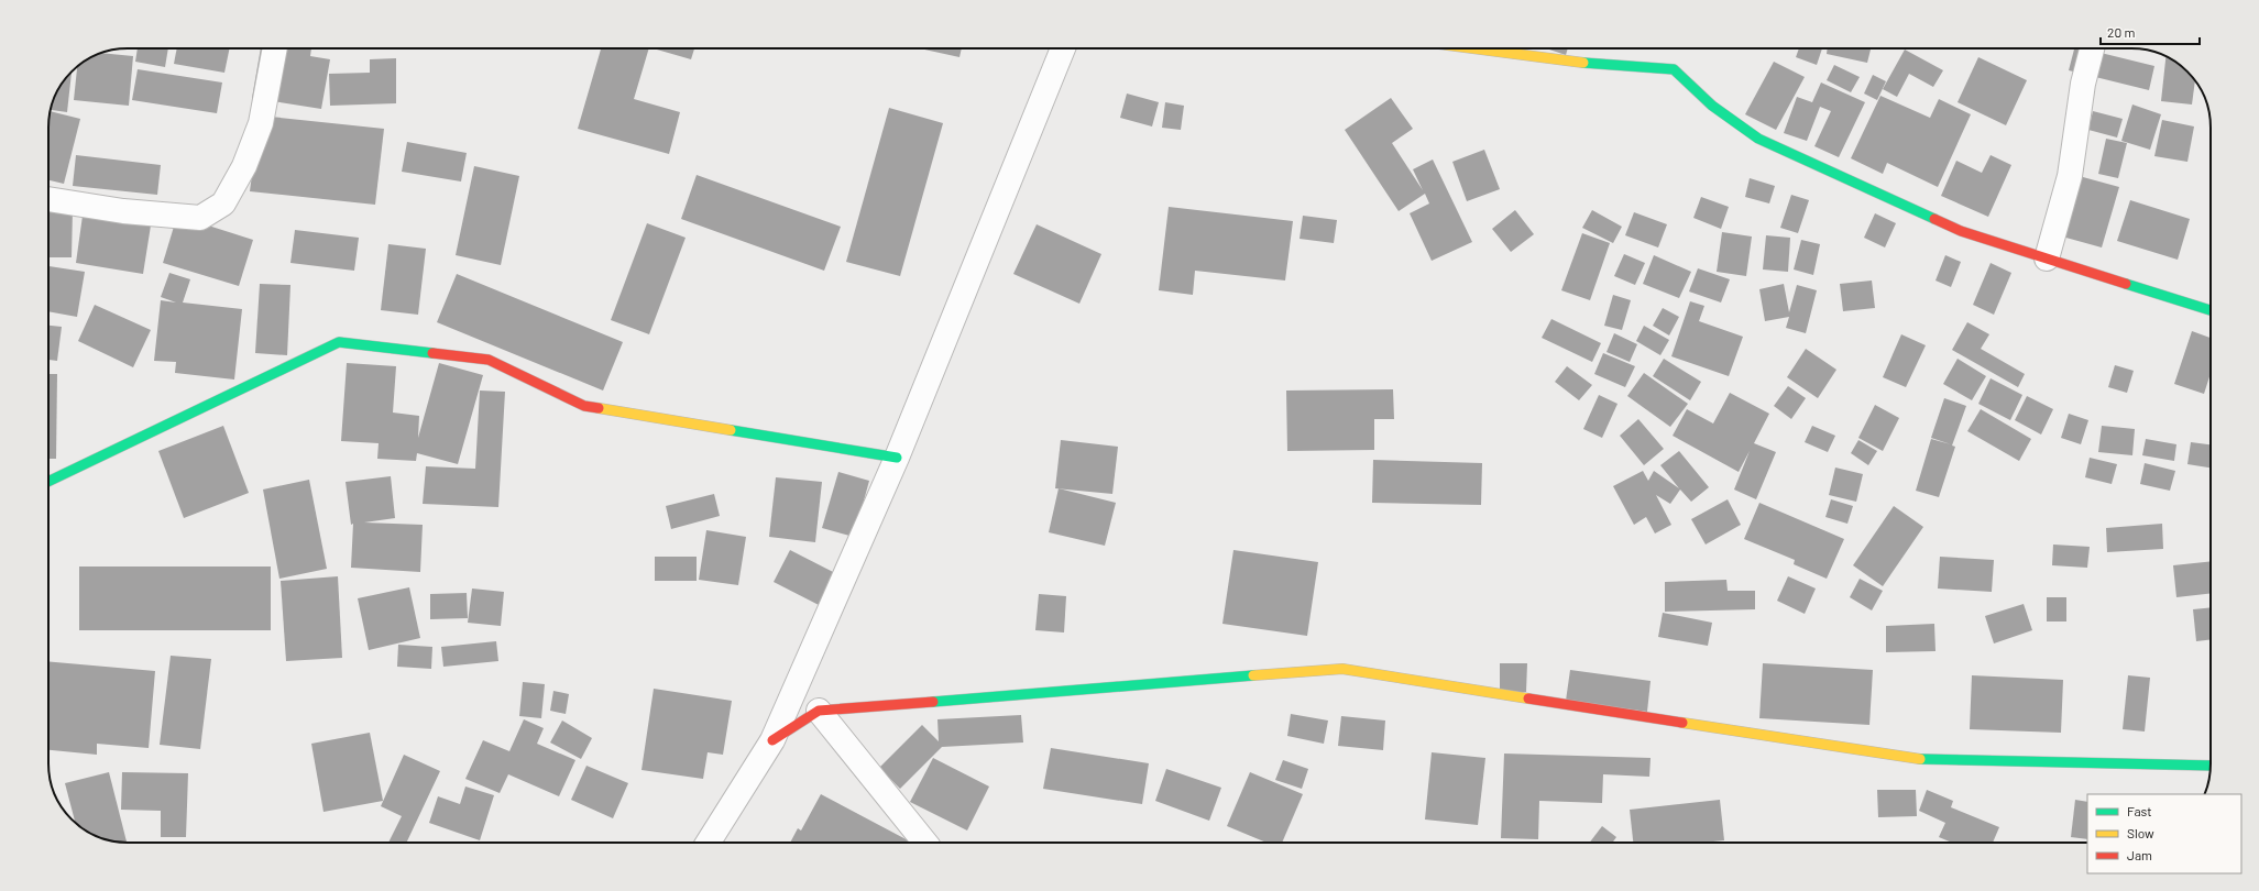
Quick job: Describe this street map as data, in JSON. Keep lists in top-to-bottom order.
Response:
{
  "legend": ["Fast", "Slow", "Jam"],
  "scale_bar": "20 m"
}
